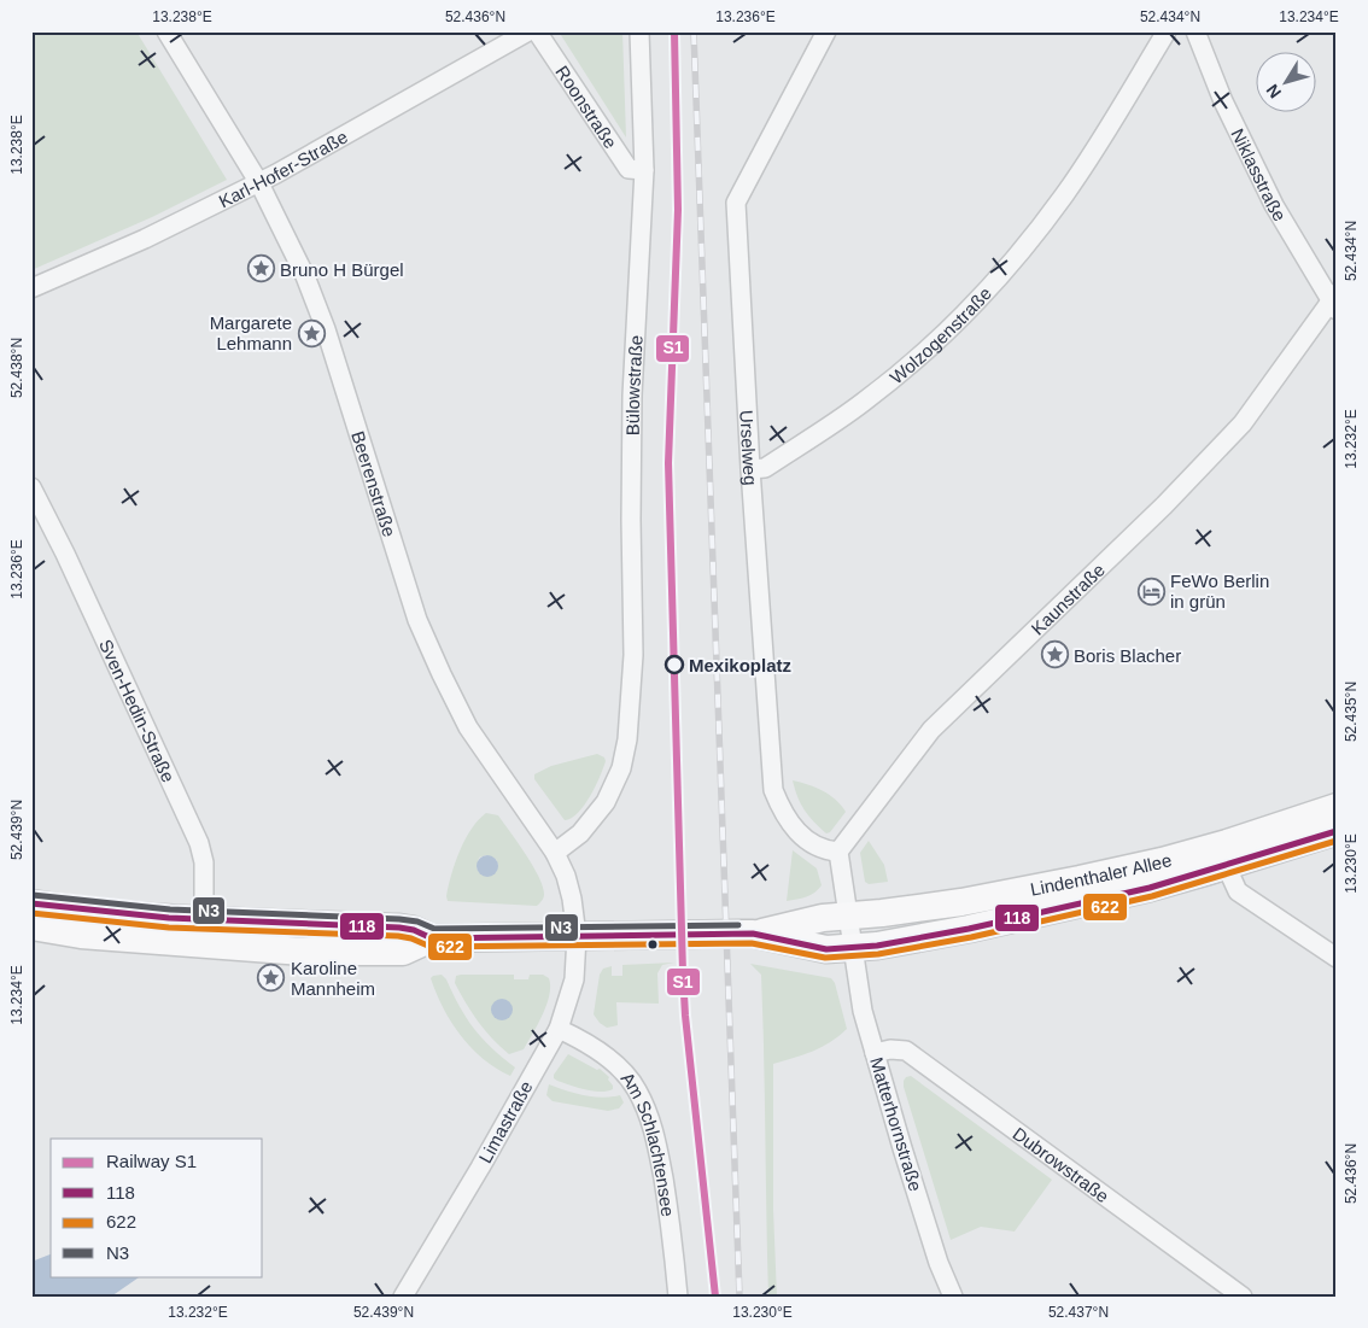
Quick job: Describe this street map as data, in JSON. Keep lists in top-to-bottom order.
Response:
{
  "streets": {
    "main road": ["Lindenthaler Allee"],
    "street": [
      "Roonstraße",
      "Karl-Hofer-Straße",
      "Niklasstraße",
      "Wolzogenstraße",
      "Bülowstraße",
      "Urselweg",
      "Beerenstraße",
      "Kaunstraße",
      "Sven-Hedin-Straße",
      "Limastraße",
      "Matterhornstraße",
      "Am Schlachtensee",
      "Dubrowstraße"
    ]
  },
  "crossings": [
    ["Roonstraße", "Bülowstraße"],
    ["Karl-Hofer-Straße", "Beerenstraße"],
    ["Niklasstraße", "Kaunstraße"],
    ["Wolzogenstraße", "Urselweg"],
    ["Bülowstraße", "Beerenstraße"],
    ["Urselweg", "Kaunstraße"],
    ["Beerenstraße", "Lindenthaler Allee"],
    ["Beerenstraße", "Limastraße"],
    ["Sven-Hedin-Straße", "Lindenthaler Allee"],
    ["Lindenthaler Allee", "Limastraße"],
    ["Lindenthaler Allee", "Matterhornstraße"],
    ["Limastraße", "Am Schlachtensee"],
    ["Matterhornstraße", "Dubrowstraße"]
  ],
  "places": {
    "place": [
      "Bruno H Bürgel",
      "Margarete Lehmann",
      "Boris Blacher",
      "Karoline Mannheim"
    ],
    "hotel": ["FeWo Berlin in grün"],
    "other": ["Mexikoplatz"]
  },
  "lines": [
    "rail line S1",
    "transit line 118",
    "transit line 622",
    "transit line N3"
  ],
  "legend": [
    "Railway S1",
    "118",
    "622",
    "N3"
  ],
  "north": "bottom left",
  "coordinates": [
    "13.238°E",
    "52.436°N",
    "13.236°E",
    "52.434°N",
    "13.234°E",
    "52.438°N",
    "13.232°E",
    "52.435°N",
    "52.439°N",
    "13.230°E",
    "52.437°N"
  ]
}
